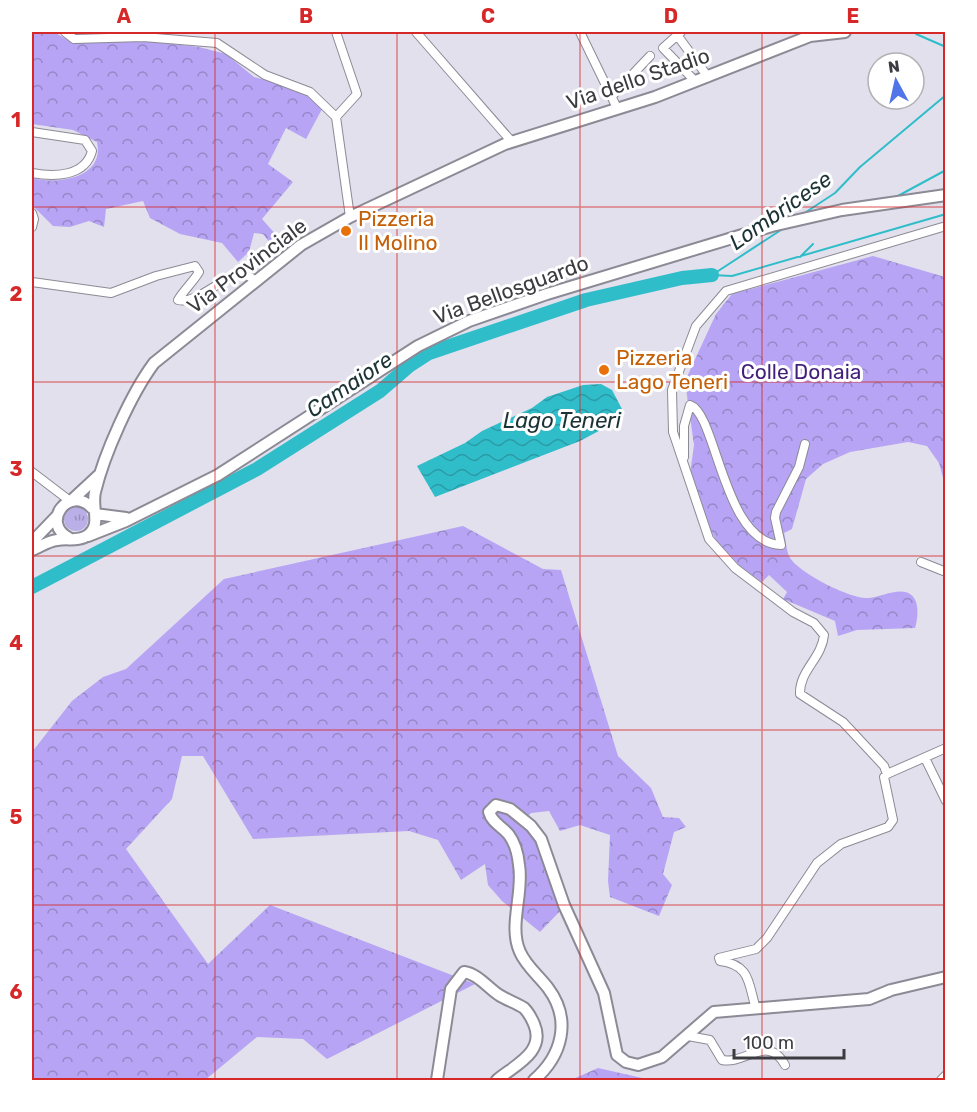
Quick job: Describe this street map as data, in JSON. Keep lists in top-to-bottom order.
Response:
{
  "streets": {
    "street": ["Via dello Stadio", "Via Provinciale", "Via Bellosguardo"]
  },
  "crossings": [
    ["Via dello Stadio", "Via Provinciale"]
  ],
  "water": ["Lombricese", "Camaiore", "Lago Teneri"],
  "parks": ["Colle Donaia"],
  "places": ["Pizzeria Il Molino", "Pizzeria Lago Teneri"],
  "scale_bar": "100 m",
  "north": "top",
  "grid": {
    "columns": [
      "A",
      "B",
      "C",
      "D",
      "E"
    ],
    "rows": [
      "1",
      "2",
      "3",
      "4",
      "5",
      "6"
    ]
  }
}
